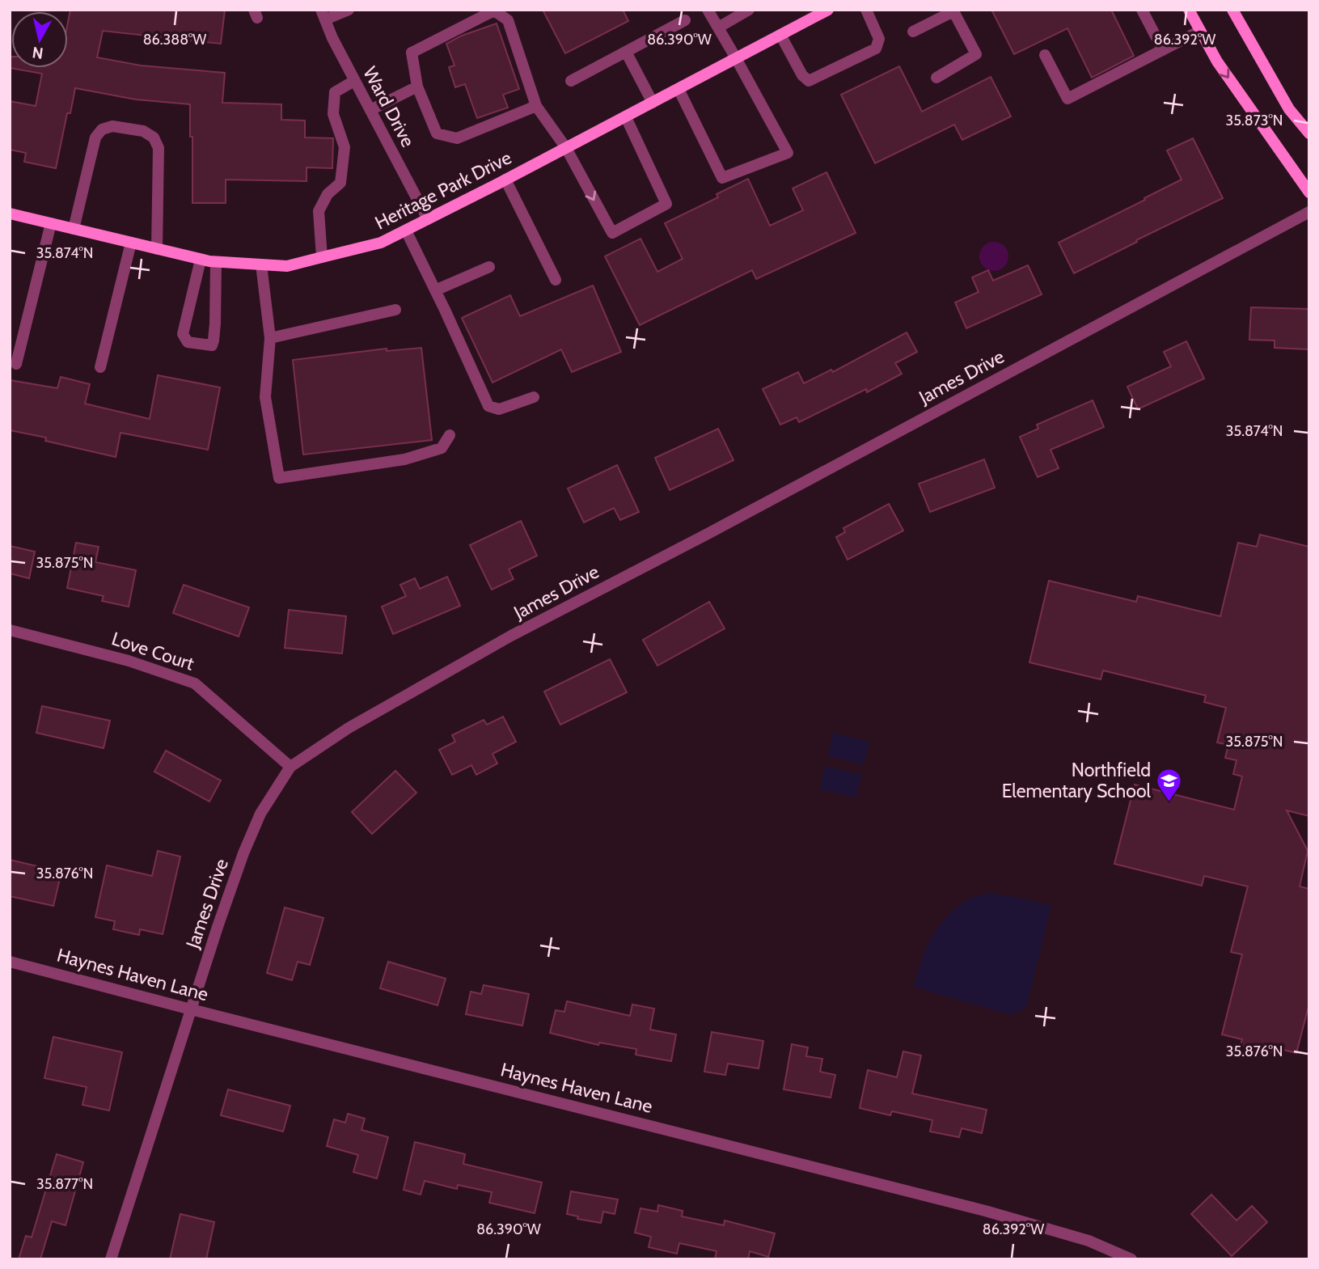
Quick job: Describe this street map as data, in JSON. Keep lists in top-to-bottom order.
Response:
{
  "streets": {
    "street": [
      "Ward Drive",
      "Heritage Park Drive",
      "James Drive",
      "Love Court",
      "Haynes Haven Lane"
    ]
  },
  "crossings": [
    ["Ward Drive", "Heritage Park Drive"],
    ["James Drive", "Love Court"],
    ["James Drive", "Haynes Haven Lane"]
  ],
  "places": {
    "school or university": ["Northfield Elementary School"]
  },
  "north": "bottom",
  "coordinates": [
    "86.388°W",
    "86.390°W",
    "86.392°W",
    "35.873°N",
    "35.874°N",
    "35.875°N",
    "35.876°N",
    "35.877°N"
  ]
}
